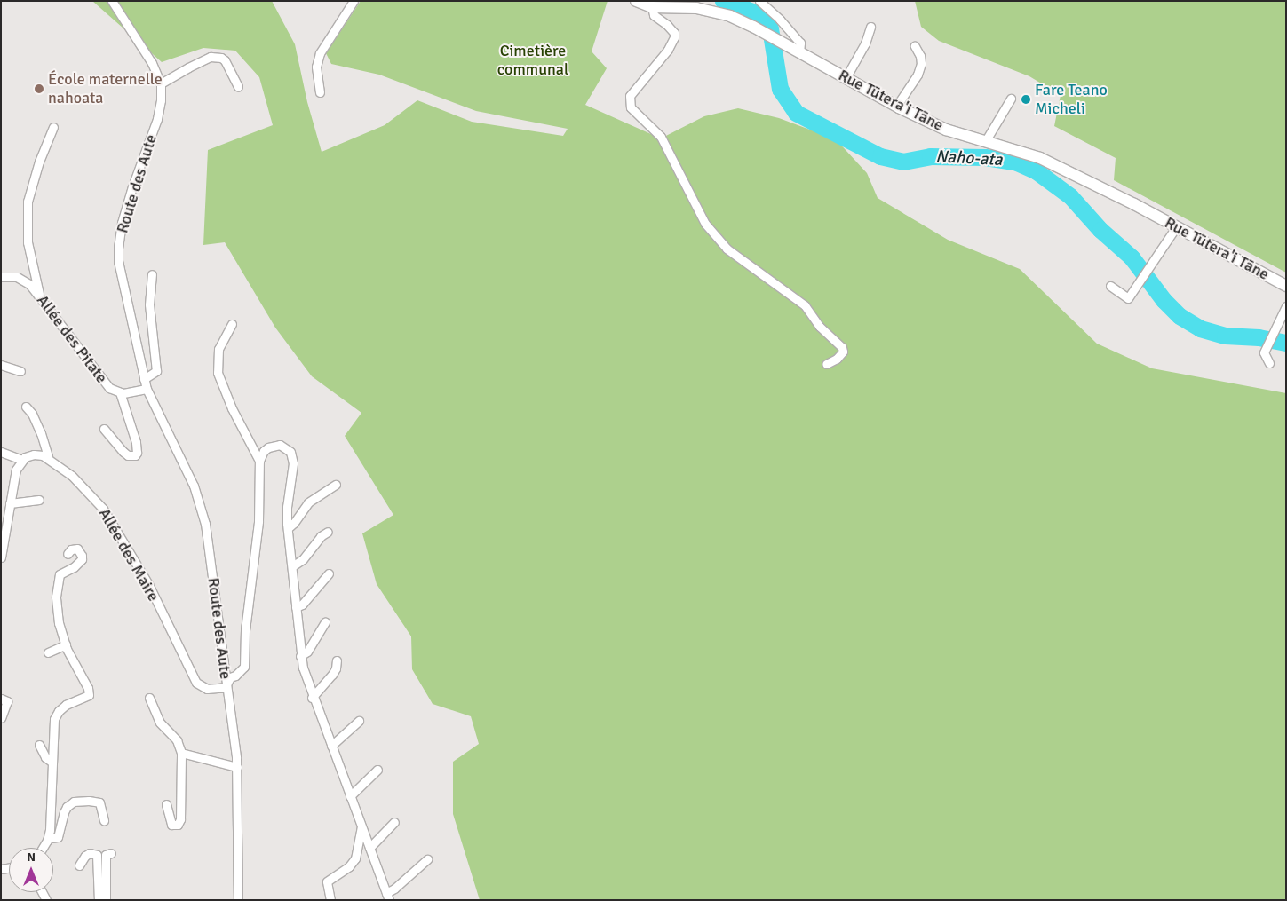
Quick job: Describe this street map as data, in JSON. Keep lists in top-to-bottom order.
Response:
{
  "streets": {
    "street": [
      "Rue Tūtera'i Tāne",
      "Route des Aute",
      "Allée des Pitate",
      "Allée des Maire"
    ]
  },
  "crossings": [
    ["Route des Aute", "Allée des Pitate"],
    ["Route des Aute", "Allée des Maire"]
  ],
  "water": ["Naho-ata"],
  "parks": ["Cimetière communal"],
  "places": ["École maternelle nahoata", "Fare Teano Micheli"],
  "north": "top"
}
